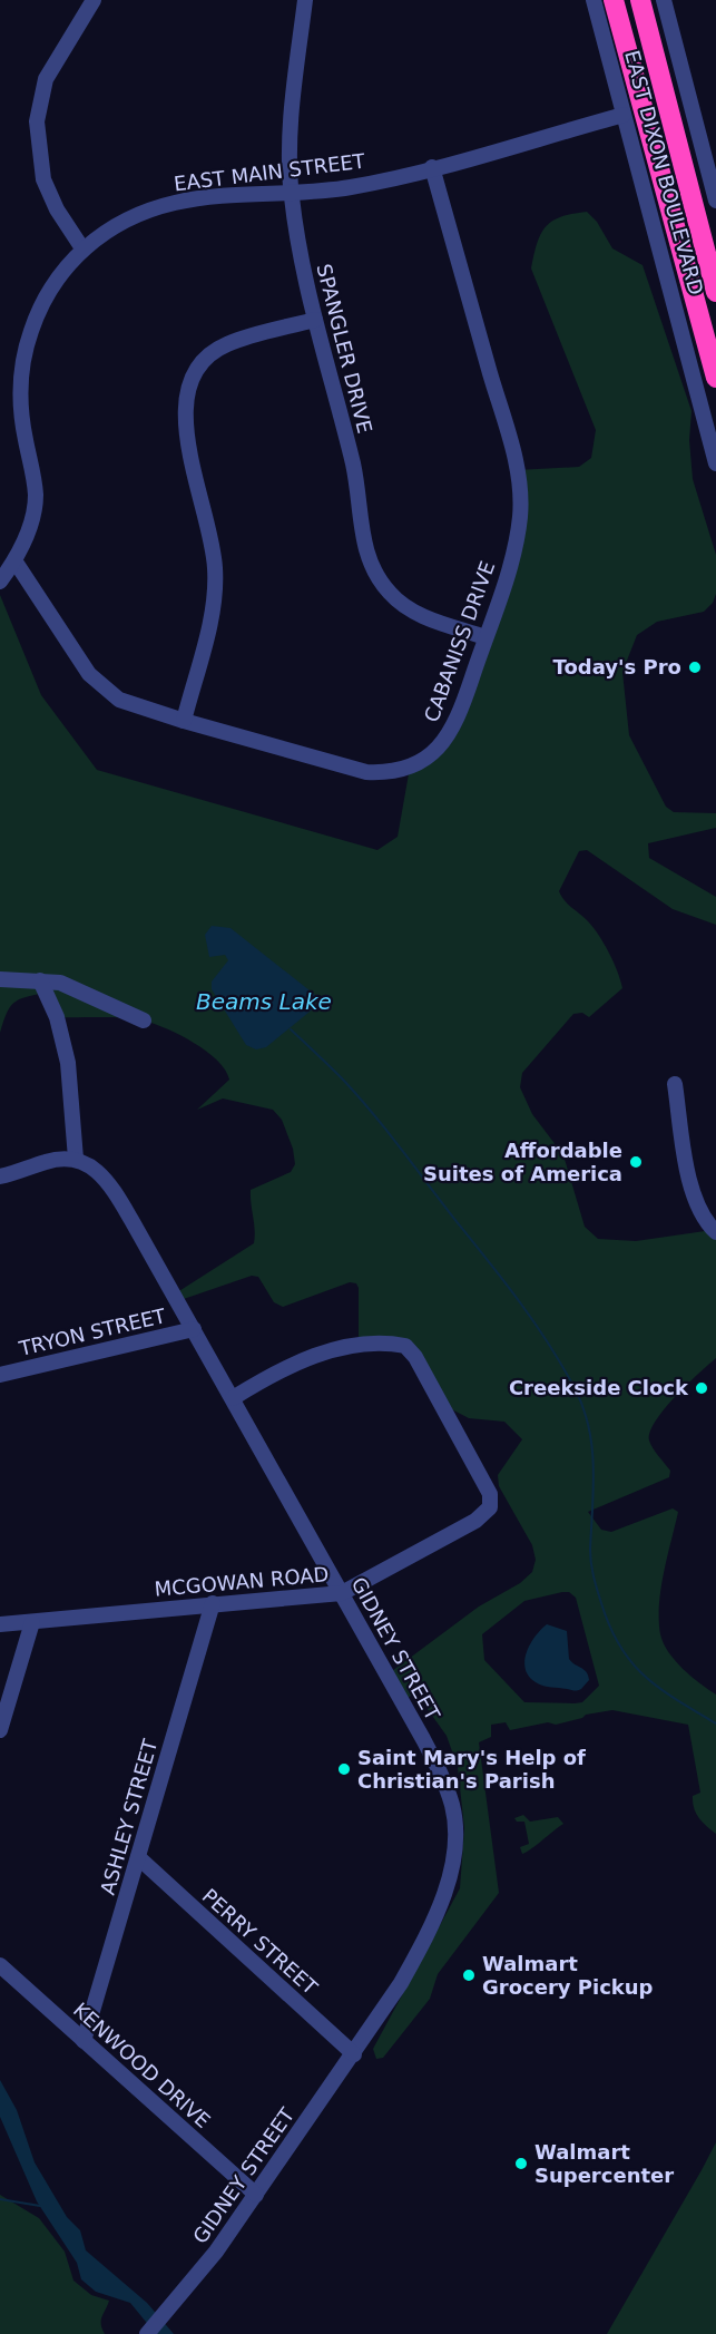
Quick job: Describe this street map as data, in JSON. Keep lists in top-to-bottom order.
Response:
{
  "streets": {
    "highway": ["EAST DIXON BOULEVARD"],
    "street": [
      "EAST MAIN STREET",
      "SPANGLER DRIVE",
      "CABANISS DRIVE",
      "TRYON STREET",
      "MCGOWAN ROAD",
      "GIDNEY STREET",
      "ASHLEY STREET",
      "PERRY STREET",
      "KENWOOD DRIVE"
    ]
  },
  "crossings": [
    ["EAST MAIN STREET", "EAST DIXON BOULEVARD"],
    ["EAST MAIN STREET", "SPANGLER DRIVE"],
    ["EAST MAIN STREET", "CABANISS DRIVE"],
    ["SPANGLER DRIVE", "CABANISS DRIVE"],
    ["TRYON STREET", "GIDNEY STREET"],
    ["MCGOWAN ROAD", "GIDNEY STREET"],
    ["MCGOWAN ROAD", "ASHLEY STREET"],
    ["GIDNEY STREET", "PERRY STREET"],
    ["GIDNEY STREET", "KENWOOD DRIVE"],
    ["ASHLEY STREET", "PERRY STREET"],
    ["ASHLEY STREET", "KENWOOD DRIVE"]
  ],
  "water": ["Beams Lake"],
  "places": [
    "Today's Pro",
    "Affordable Suites of America",
    "Creekside Clock",
    "Saint Mary's Help of Christian's Parish",
    "Walmart Grocery Pickup",
    "Walmart Supercenter"
  ]
}
